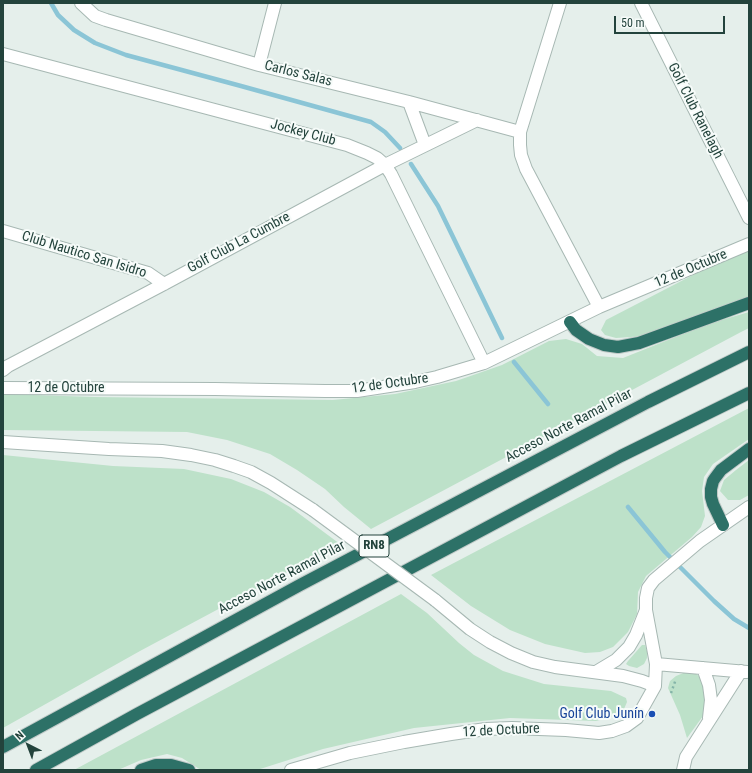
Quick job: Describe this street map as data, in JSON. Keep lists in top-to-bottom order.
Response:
{
  "streets": {
    "highway": ["Acceso Norte Ramal Pilar", "RN8"],
    "street": [
      "Carlos Salas",
      "Golf Club Ranelagh",
      "Jockey Club",
      "Golf Club La Cumbre",
      "Club Nautico San Isidro",
      "12 de Octubre"
    ]
  },
  "crossings": [
    ["Carlos Salas", "Golf Club La Cumbre"],
    ["Jockey Club", "Golf Club La Cumbre"],
    ["Jockey Club", "12 de Octubre"],
    ["Golf Club La Cumbre", "Club Nautico San Isidro"]
  ],
  "places": ["Golf Club Junín"],
  "scale_bar": "50 m",
  "north": "top left"
}
